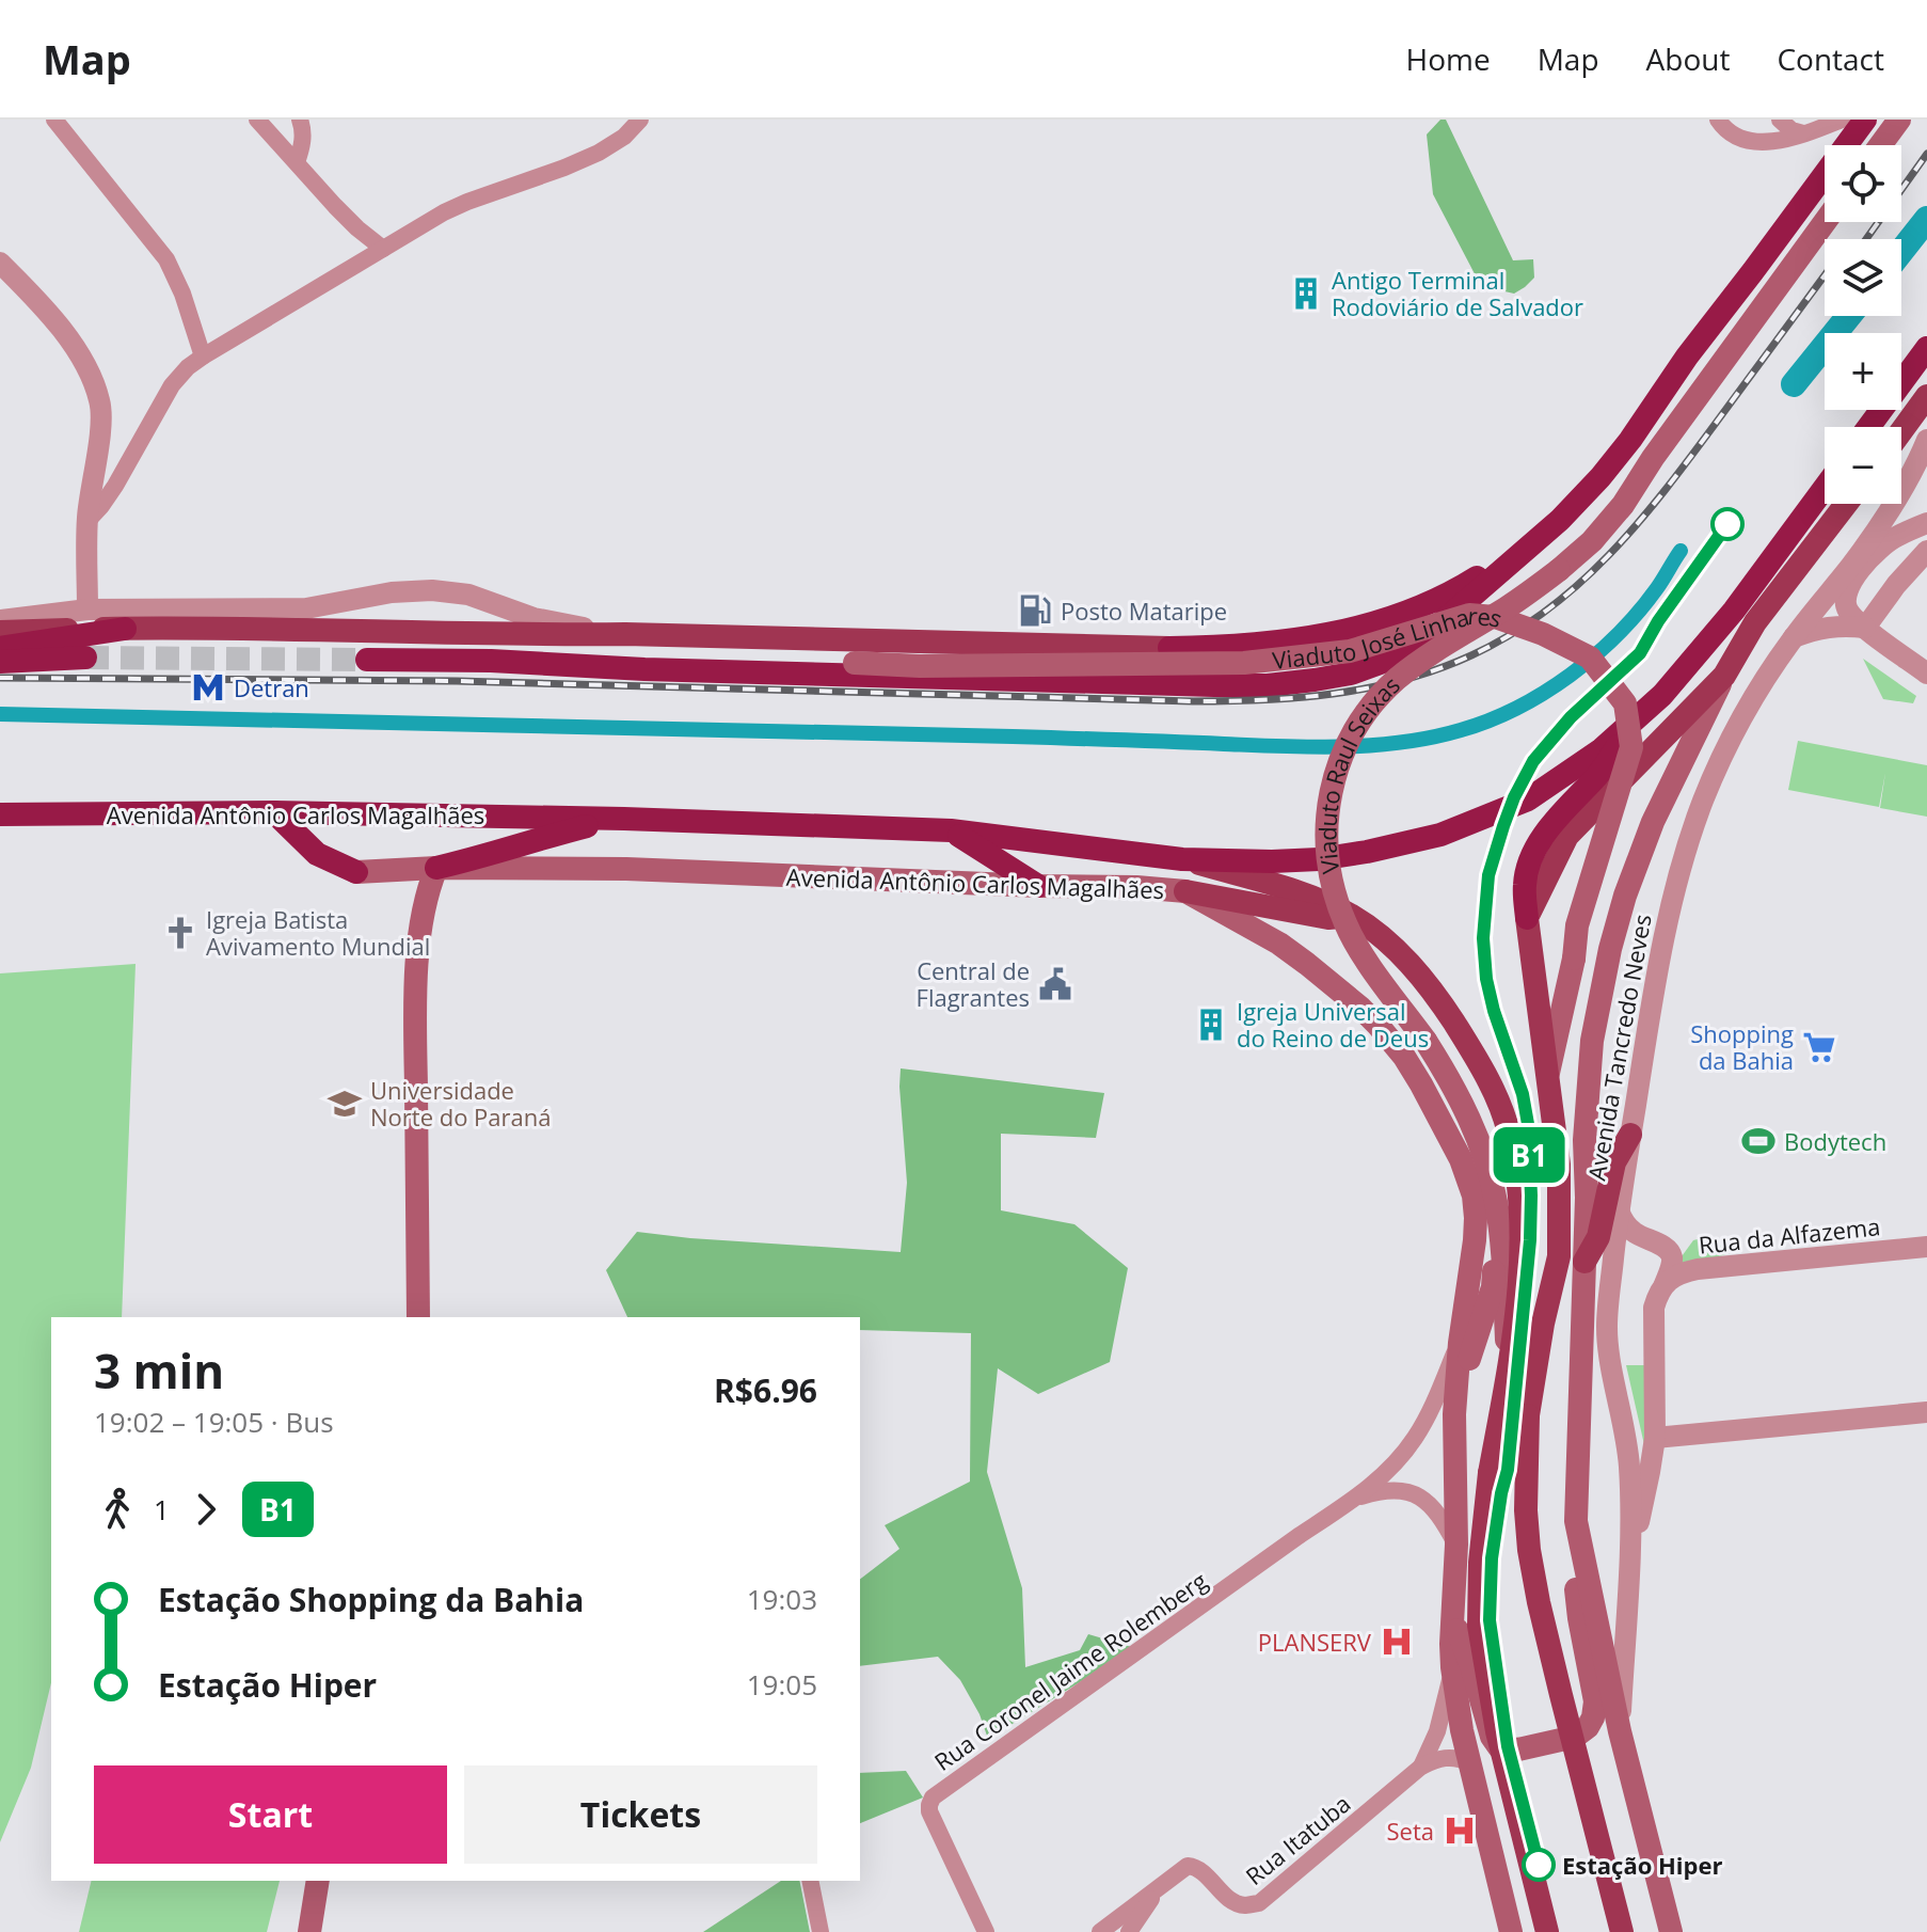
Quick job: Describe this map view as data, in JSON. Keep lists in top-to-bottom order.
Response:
{
  "streets": {
    "highway": ["Avenida Antônio Carlos Magalhães"],
    "main road": ["Viaduto José Linhares", "Viaduto Raul Seixas", "Avenida Tancredo Neves"],
    "street": ["Rua da Alfazema", "Rua Coronel Jaime Rolemberg", "Rua Itatuba"]
  },
  "crossings": [
    ["Viaduto Raul Seixas", "Avenida Antônio Carlos Magalhães"],
    ["Avenida Antônio Carlos Magalhães", "Rua Coronel Jaime Rolemberg"],
    ["Avenida Antônio Carlos Magalhães", "Rua Itatuba"]
  ],
  "places": {
    "building": ["Antigo Terminal Rodoviário de Salvador", "Igreja Universal do Reino de Deus"],
    "fuel station": ["Posto Mataripe"],
    "metro station": ["Detran"],
    "church": ["Igreja Batista Avivamento Mundial"],
    "public building": ["Central de Flagrantes"],
    "supermarket": ["Shopping da Bahia"],
    "school or university": ["Universidade Norte do Paraná"],
    "sports": ["Bodytech"],
    "hospital": ["PLANSERV", "Seta"],
    "other": ["Estação Hiper"]
  },
  "lines": ["bus line B1"],
  "page": {
    "header": "Map",
    "nav": [
      "Home",
      "Map",
      "About",
      "Contact"
    ],
    "on_map": "B1",
    "map_buttons": ["+", "−"],
    "heading": ["3 min", "19:02 – 19:05 · Bus", "R$6.96"],
    "legs": ["1", "B1"],
    "list": [
      {
        "name": "Estação Shopping da Bahia",
        "value": "19:03"
      },
      {
        "name": "Estação Hiper",
        "value": "19:05"
      }
    ],
    "buttons": ["Start", "Tickets"]
  }
}
